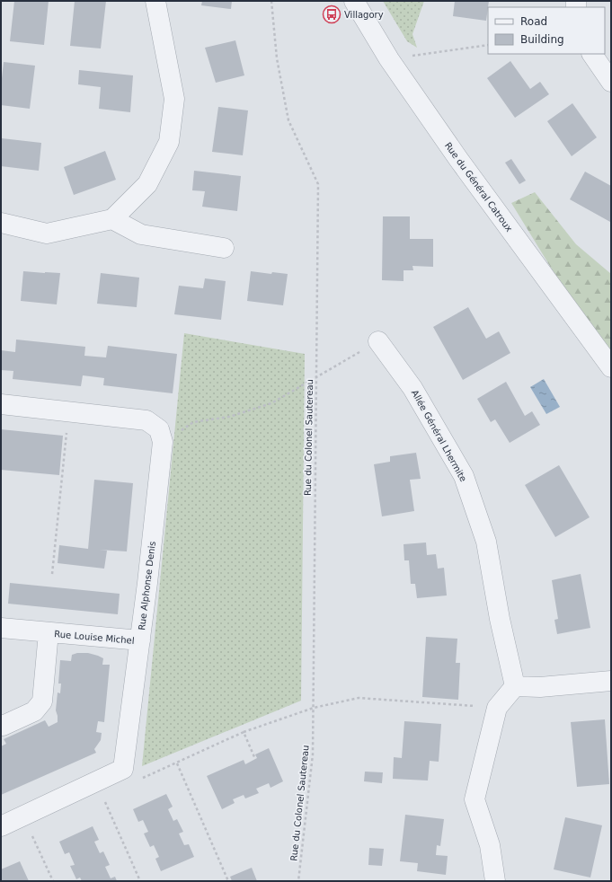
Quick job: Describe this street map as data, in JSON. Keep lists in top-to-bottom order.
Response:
{
  "streets": {
    "street": [
      "Rue du Général Catroux",
      "Allée Général Lhermite",
      "Rue Alphonse Denis",
      "Rue Louise Michel"
    ],
    "path": ["Rue du Colonel Sautereau"]
  },
  "crossings": [
    ["Rue Alphonse Denis", "Rue Louise Michel"]
  ],
  "places": {
    "bus stop": ["Villagory"]
  },
  "legend": ["Road", "Building"]
}
